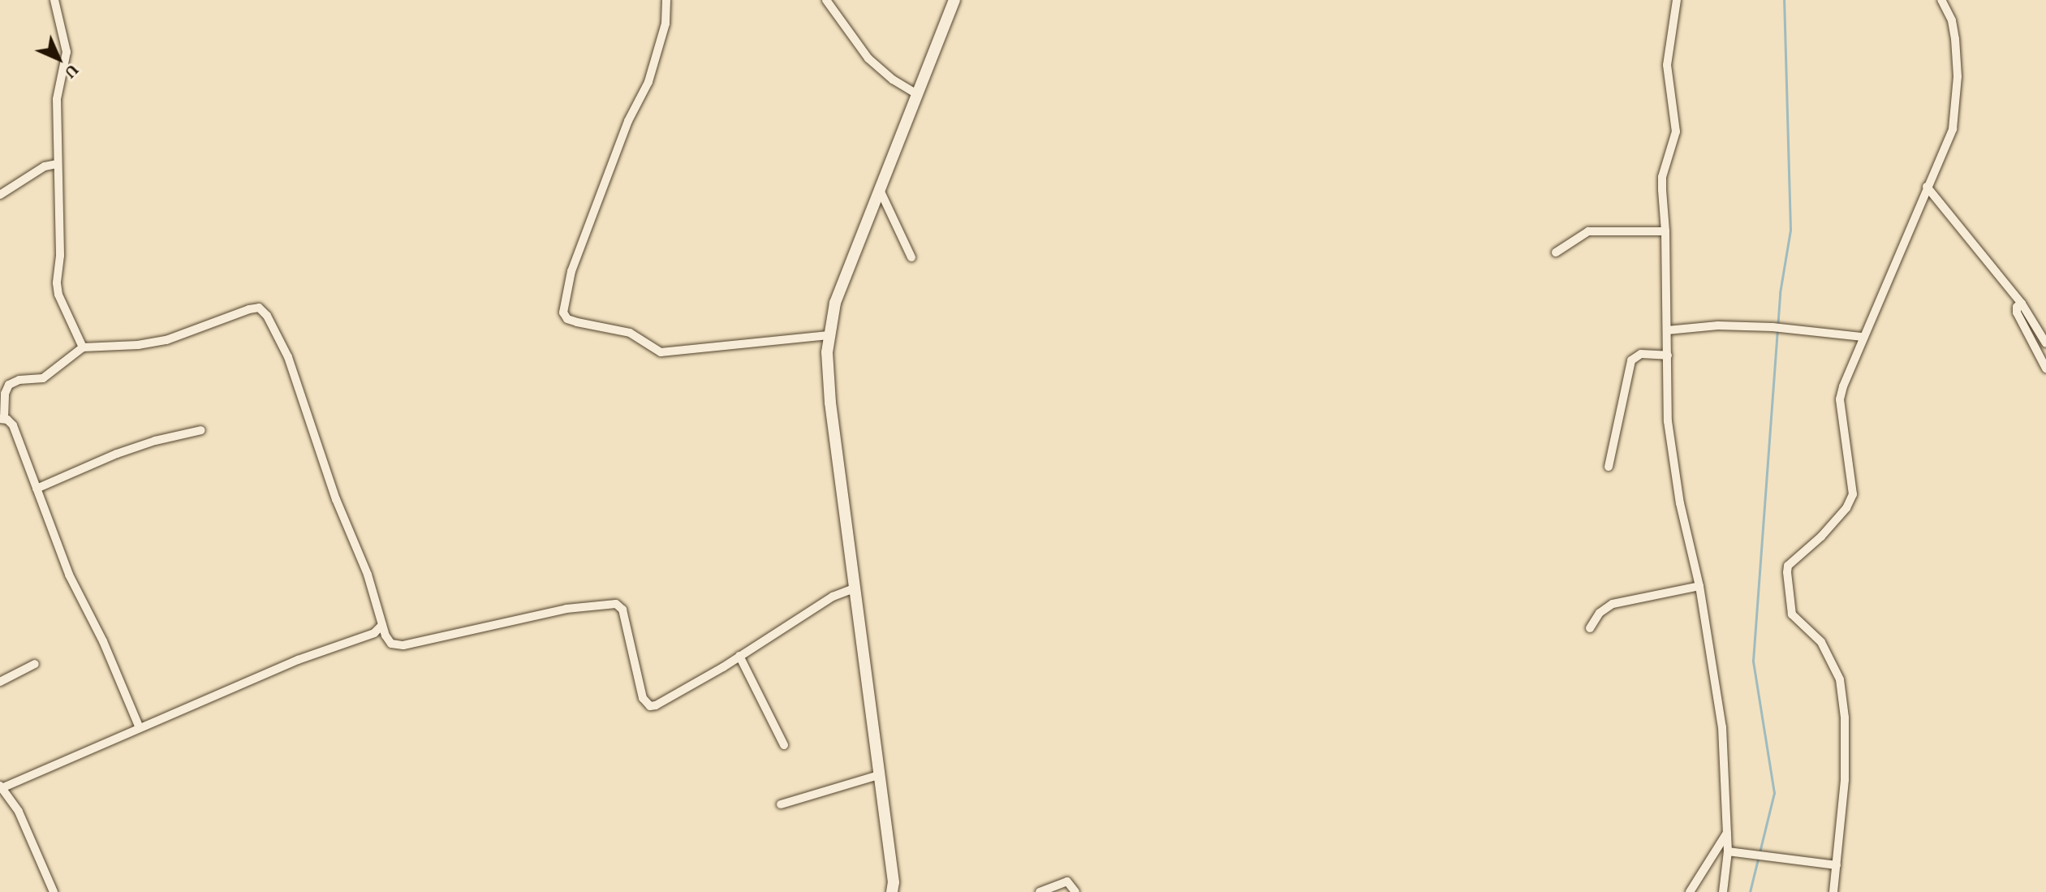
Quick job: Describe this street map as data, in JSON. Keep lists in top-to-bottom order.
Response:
{
  "north": "bottom right"
}
